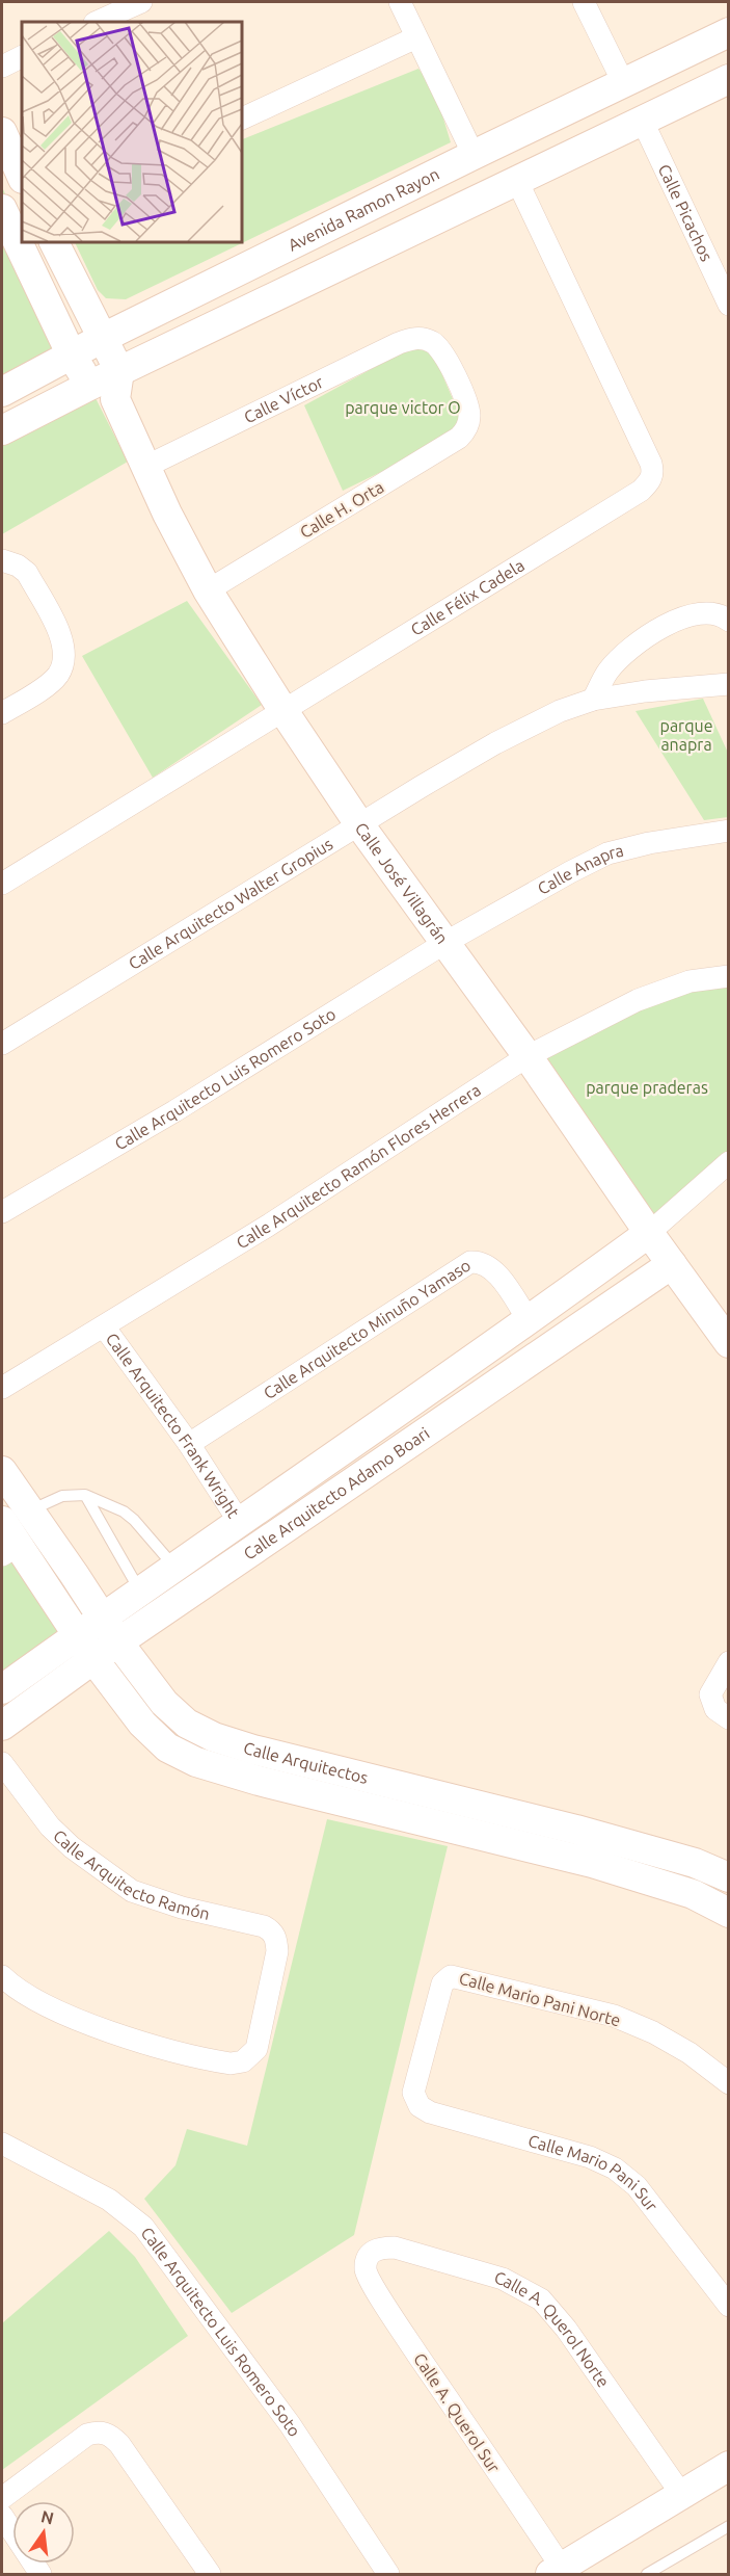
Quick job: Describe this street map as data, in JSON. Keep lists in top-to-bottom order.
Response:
{
  "streets": {
    "street": [
      "Avenida Ramon Rayon",
      "Calle Picachos",
      "Calle Víctor",
      "Calle H. Orta",
      "Calle Félix Cadela",
      "Calle Anapra",
      "Calle José Villagrán",
      "Calle Arquitecto Walter Gropius",
      "Calle Arquitecto Luis Romero Soto",
      "Calle Arquitecto Ramón Flores Herrera",
      "Calle Arquitecto Minuño Yamaso",
      "Calle Arquitecto Frank Wright",
      "Calle Arquitecto Adamo Boari",
      "Calle Arquitectos",
      "Calle Arquitecto Ramón",
      "Calle Mario Pani Norte",
      "Calle Mario Pani Sur",
      "Calle A. Querol Norte",
      "Calle A. Querol Sur"
    ]
  },
  "crossings": [
    ["Avenida Ramon Rayon", "Calle José Villagrán"],
    ["Calle Víctor", "Calle H. Orta"],
    ["Calle Víctor", "Calle José Villagrán"],
    ["Calle H. Orta", "Calle José Villagrán"],
    ["Calle Félix Cadela", "Calle José Villagrán"],
    ["Calle Anapra", "Calle José Villagrán"],
    ["Calle Anapra", "Calle Arquitecto Luis Romero Soto"],
    ["Calle José Villagrán", "Calle Arquitecto Walter Gropius"],
    ["Calle José Villagrán", "Calle Arquitecto Luis Romero Soto"],
    ["Calle José Villagrán", "Calle Arquitecto Ramón Flores Herrera"],
    ["Calle José Villagrán", "Calle Arquitecto Adamo Boari"],
    ["Calle Arquitecto Ramón Flores Herrera", "Calle Arquitecto Frank Wright"],
    ["Calle Arquitecto Minuño Yamaso", "Calle Arquitecto Frank Wright"],
    ["Calle Arquitecto Minuño Yamaso", "Calle Arquitecto Adamo Boari"],
    ["Calle Arquitecto Frank Wright", "Calle Arquitecto Adamo Boari"],
    ["Calle Arquitecto Adamo Boari", "Calle Arquitectos"],
    ["Calle Mario Pani Norte", "Calle Mario Pani Sur"],
    ["Calle A. Querol Norte", "Calle A. Querol Sur"]
  ],
  "parks": ["parque victor O", "parque anapra", "parque praderas"],
  "north": "top"
}
